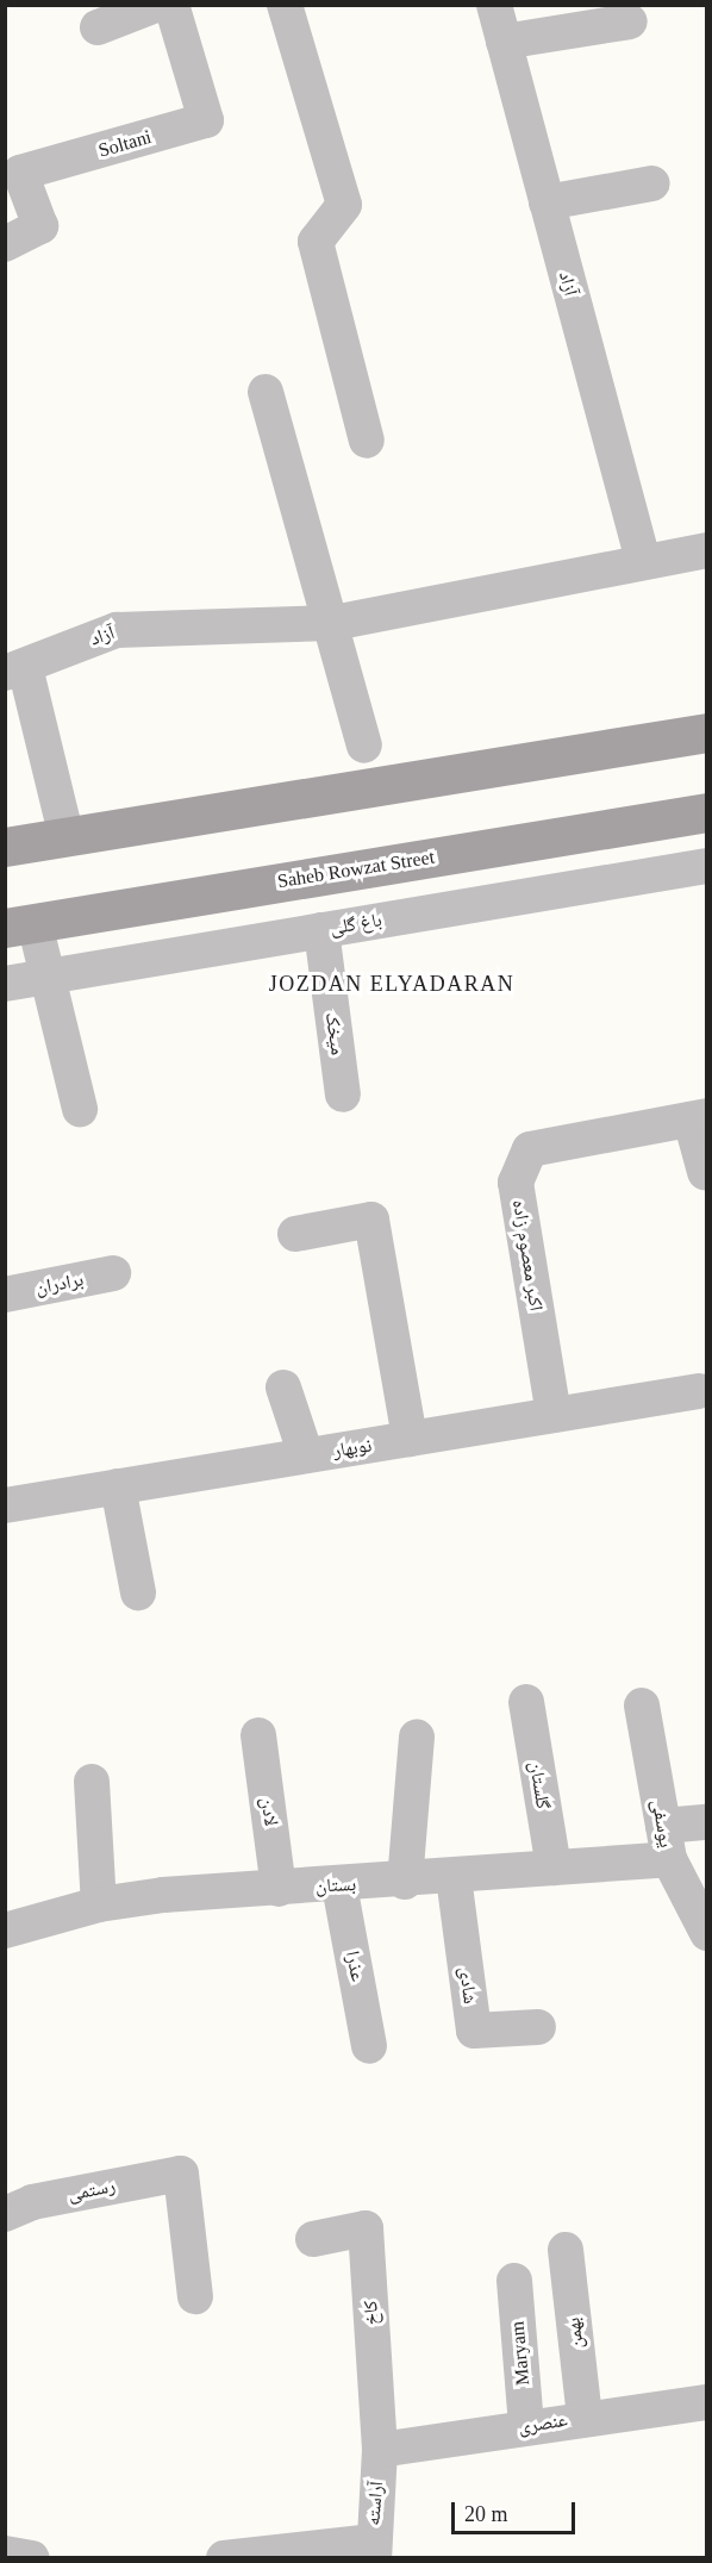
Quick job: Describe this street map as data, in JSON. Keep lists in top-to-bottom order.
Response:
{
  "streets": {
    "street": [
      "Soltani",
      "آزاد",
      "Saheb Rowzat Street",
      "باغ گلی",
      "میخک",
      "اکبر معصوم زاده",
      "برادران",
      "نوبهار",
      "گلستان",
      "لادن",
      "یوسفی",
      "بستان",
      "عذرا",
      "شادی",
      "رستمی",
      "کاخ",
      "بهمن",
      "Maryam",
      "عنصری",
      "آراسته"
    ]
  },
  "crossings": [
    ["باغ گلی", "میخک"],
    ["اکبر معصوم زاده", "نوبهار"],
    ["گلستان", "بستان"],
    ["لادن", "بستان"],
    ["یوسفی", "بستان"],
    ["بستان", "عذرا"],
    ["بستان", "شادی"],
    ["کاخ", "عنصری"],
    ["کاخ", "آراسته"],
    ["بهمن", "عنصری"],
    ["Maryam", "عنصری"],
    ["عنصری", "آراسته"]
  ],
  "districts": ["JOZDAN ELYADARAN"],
  "scale_bar": "20 m"
}
